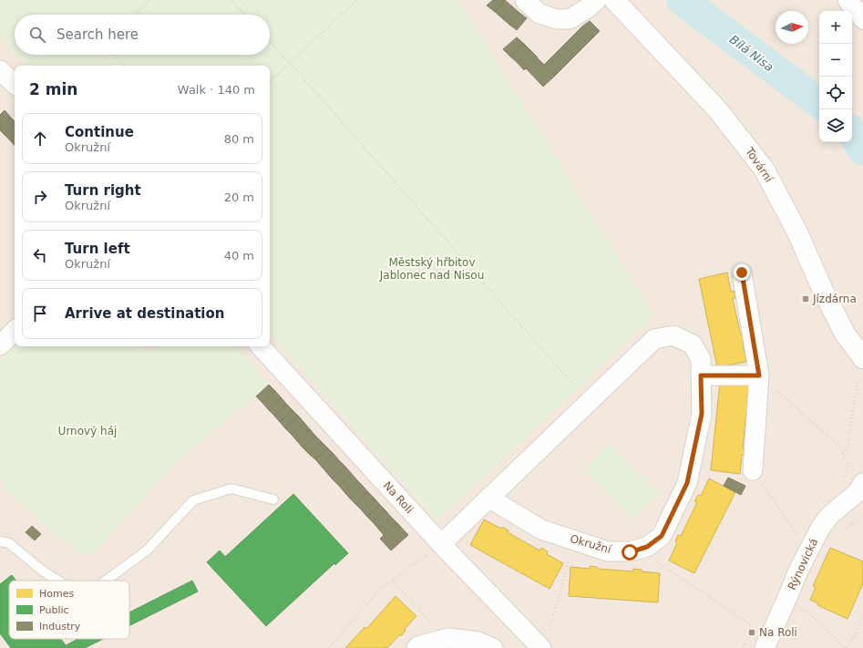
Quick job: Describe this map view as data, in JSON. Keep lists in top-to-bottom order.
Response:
{
  "streets": {
    "street": [
      "Tovární",
      "Na Roli",
      "Okružní",
      "Rýnovická"
    ]
  },
  "crossings": [
    ["Na Roli", "Okružní"]
  ],
  "water": ["Bílá Nisa"],
  "parks": ["Městský hřbitov Jablonec nad Nisou", "Urnový háj"],
  "places": {
    "transit": ["Jízdárna", "Na Roli"]
  },
  "legend": ["Homes", "Public", "Industry"],
  "north": "right",
  "page": {
    "map_buttons": ["+", "−"],
    "search": "Search here",
    "heading": ["2 min", "Walk · 140 m"],
    "list": [
      ["Continue", "Okružní", "80 m"],
      ["Turn right", "Okružní", "20 m"],
      ["Turn left", "Okružní", "40 m"],
      "Arrive at destination"
    ]
  }
}
